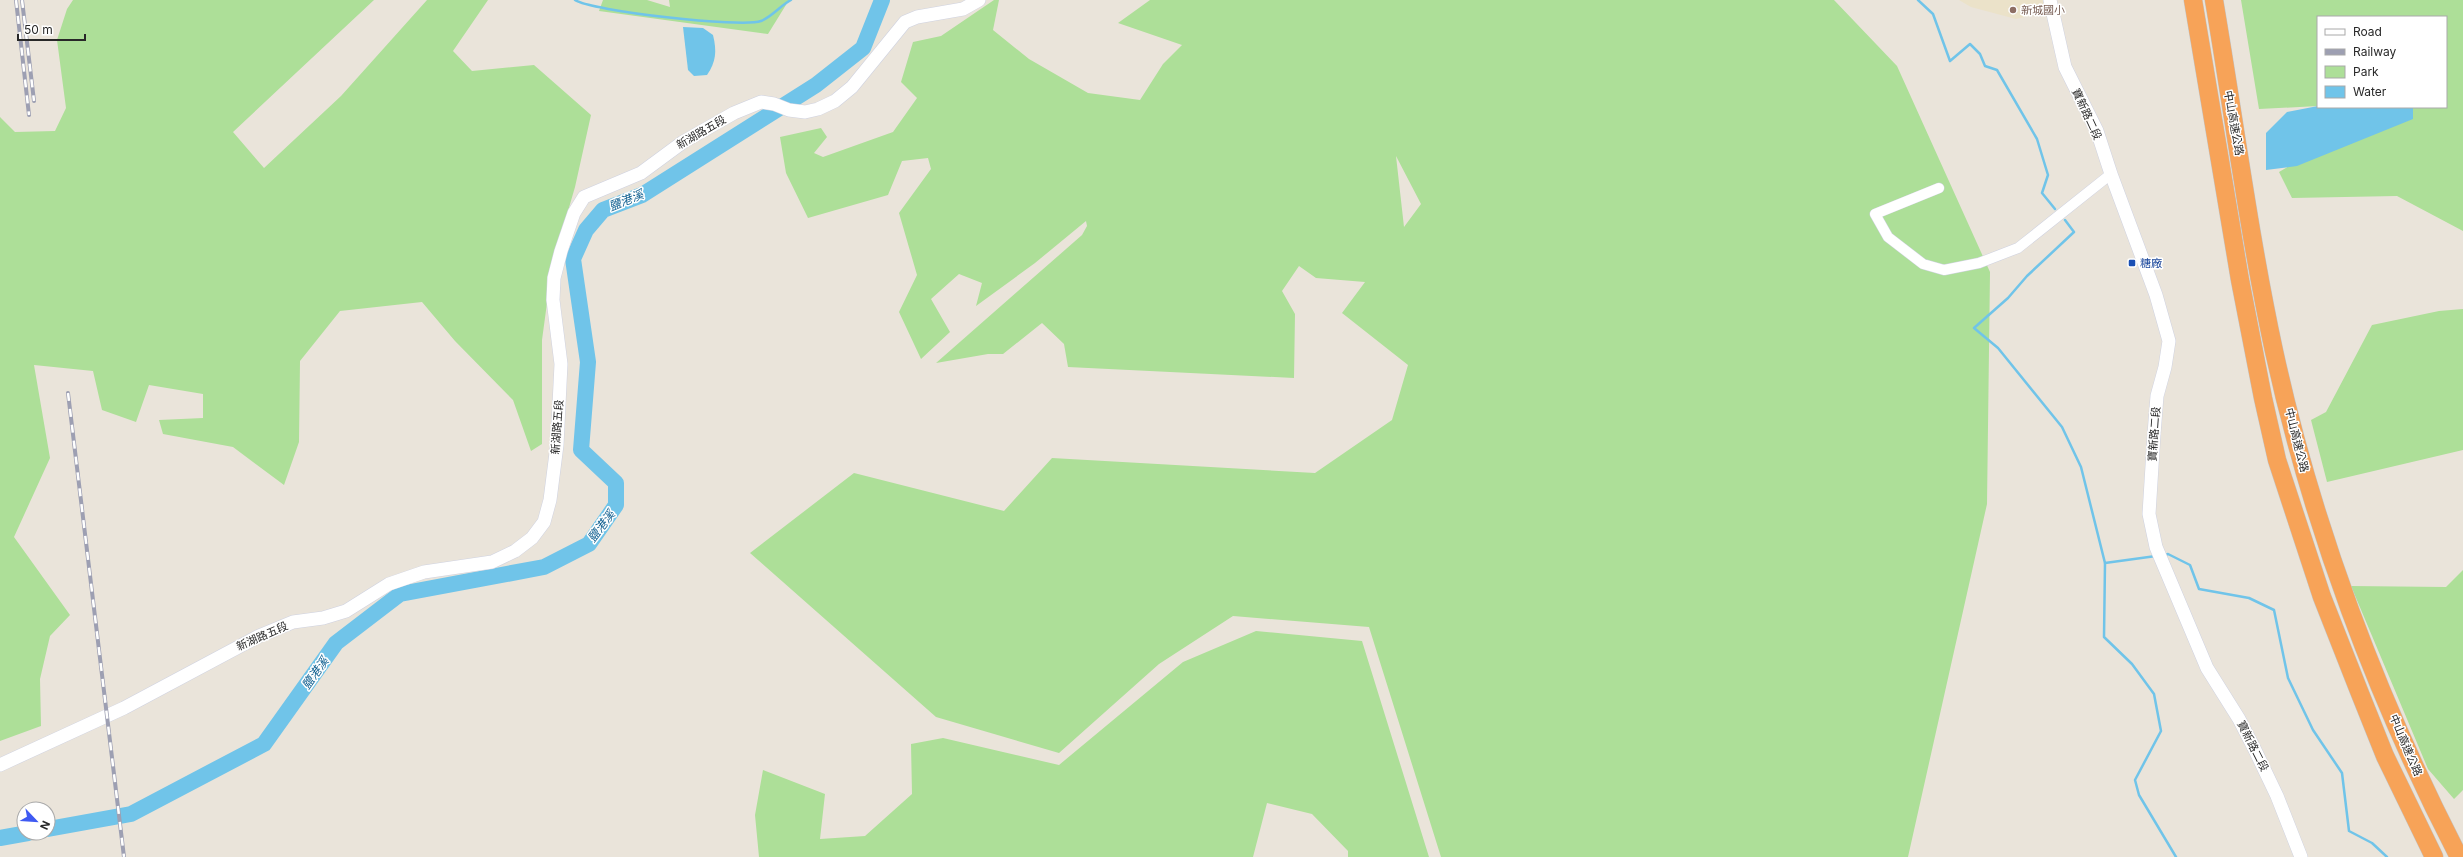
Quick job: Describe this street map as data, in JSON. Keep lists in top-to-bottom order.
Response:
{
  "streets": {
    "highway": ["中山高速公路"],
    "street": ["寶新路二段", "新湖路五段"]
  },
  "water": ["鹽港溪"],
  "places": {
    "other": ["新城國小"],
    "transit": ["糖廠"]
  },
  "legend": [
    "Road",
    "Railway",
    "Park",
    "Water"
  ],
  "scale_bar": "50 m",
  "north": "bottom right"
}
